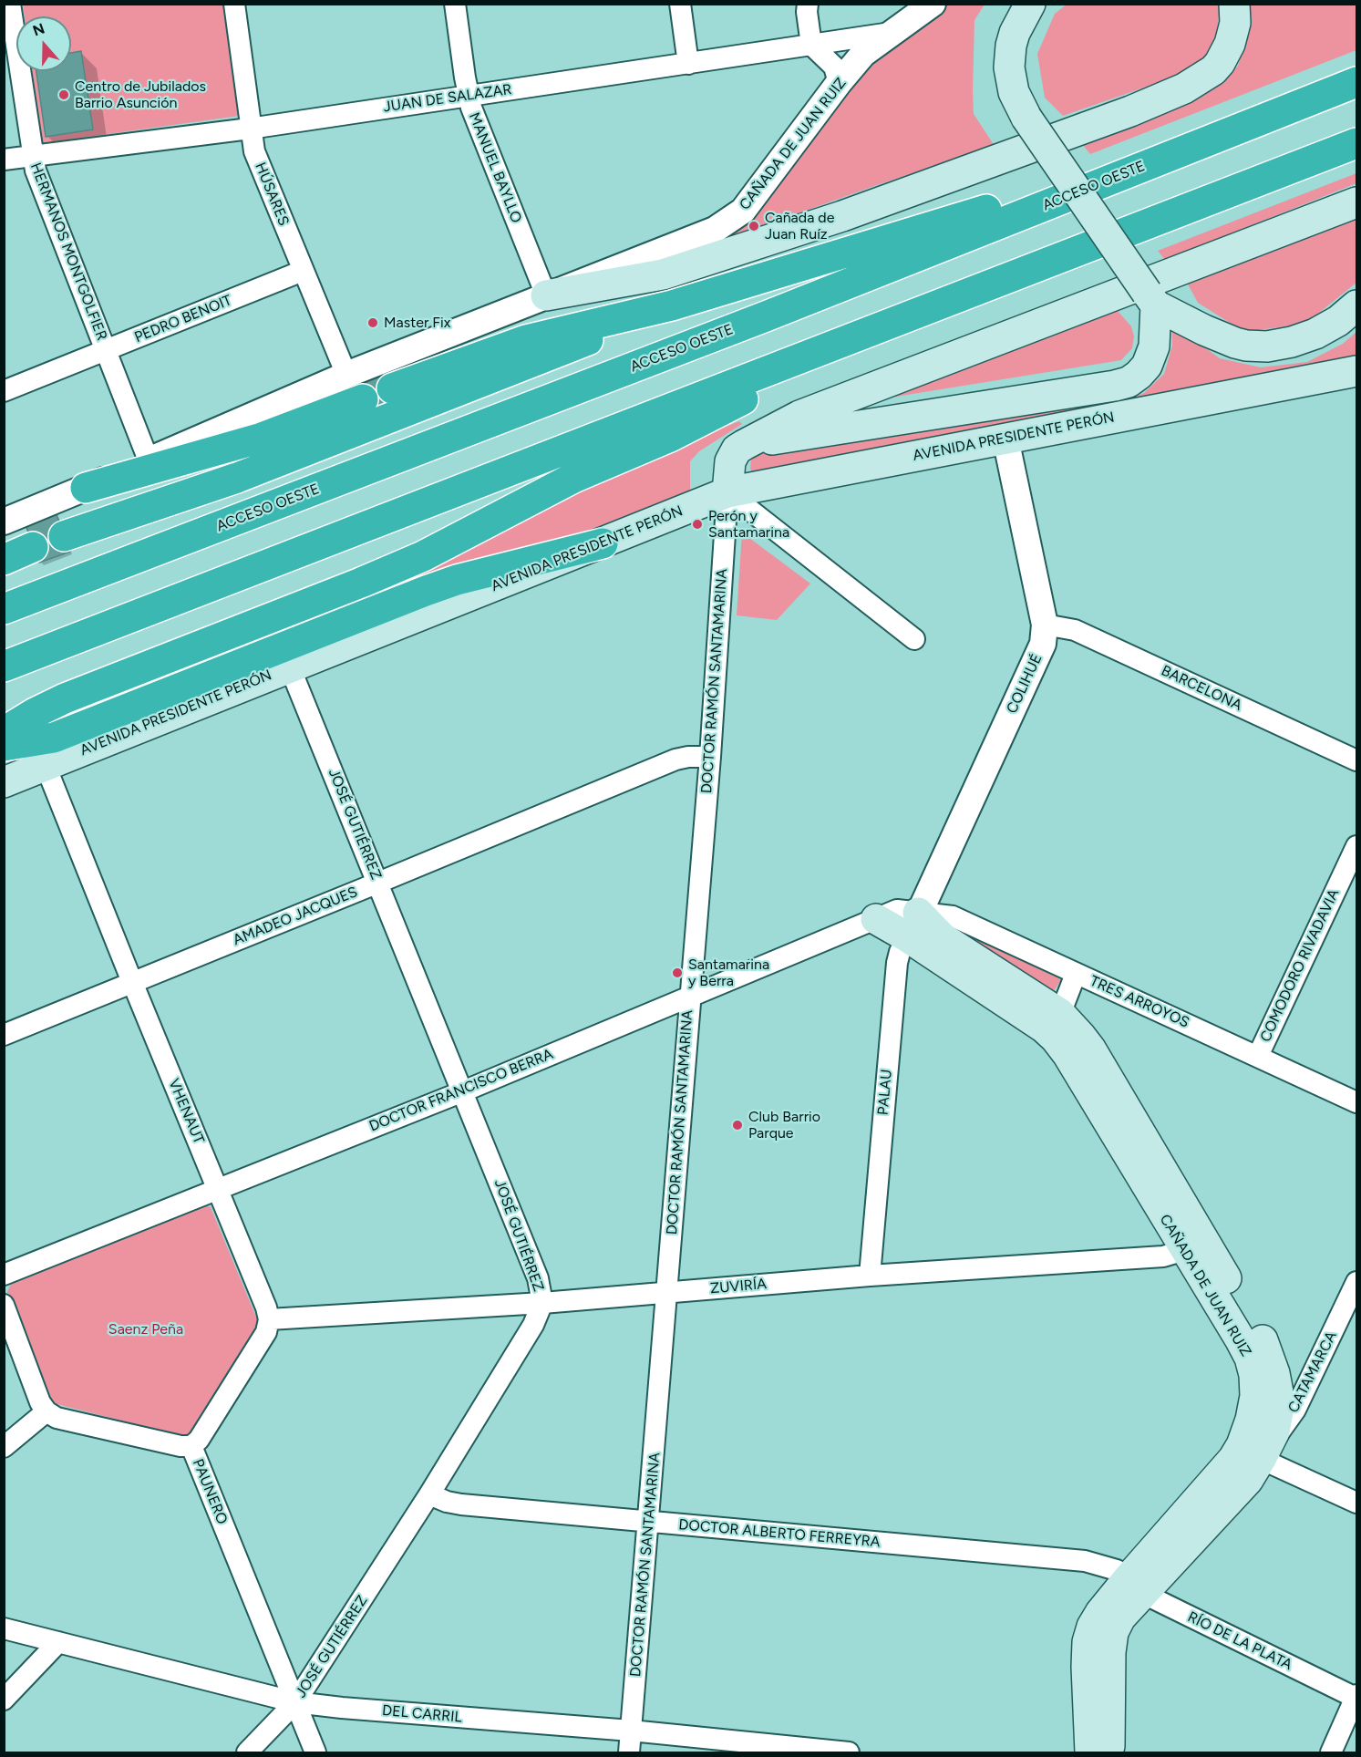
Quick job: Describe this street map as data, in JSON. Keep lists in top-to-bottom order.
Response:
{
  "streets": {
    "highway": ["ACCESO OESTE"],
    "main road": ["CAÑADA DE JUAN RUIZ", "AVENIDA PRESIDENTE PERÓN"],
    "street": [
      "JUAN DE SALAZAR",
      "MANUEL BAYLLO",
      "HÚSARES",
      "HERMANOS MONTGOLFIER",
      "PEDRO BENOIT",
      "DOCTOR RAMÓN SANTAMARINA",
      "COLIHUÉ",
      "BARCELONA",
      "JOSÉ GUTIÉRREZ",
      "AMADEO JACQUES",
      "COMODORO RIVADAVIA",
      "TRES ARROYOS",
      "DOCTOR FRANCISCO BERRA",
      "PALAU",
      "VHENAUT",
      "ZUVIRÍA",
      "CATAMARCA",
      "PAUNERO",
      "DOCTOR ALBERTO FERREYRA",
      "RÍO DE LA PLATA",
      "DEL CARRIL"
    ]
  },
  "crossings": [
    ["JUAN DE SALAZAR", "CAÑADA DE JUAN RUIZ"],
    ["JUAN DE SALAZAR", "MANUEL BAYLLO"],
    ["JUAN DE SALAZAR", "HÚSARES"],
    ["JUAN DE SALAZAR", "HERMANOS MONTGOLFIER"],
    ["CAÑADA DE JUAN RUIZ", "MANUEL BAYLLO"],
    ["CAÑADA DE JUAN RUIZ", "COLIHUÉ"],
    ["CAÑADA DE JUAN RUIZ", "TRES ARROYOS"],
    ["CAÑADA DE JUAN RUIZ", "DOCTOR FRANCISCO BERRA"],
    ["CAÑADA DE JUAN RUIZ", "PALAU"],
    ["CAÑADA DE JUAN RUIZ", "ZUVIRÍA"],
    ["CAÑADA DE JUAN RUIZ", "CATAMARCA"],
    ["CAÑADA DE JUAN RUIZ", "DOCTOR ALBERTO FERREYRA"],
    ["CAÑADA DE JUAN RUIZ", "RÍO DE LA PLATA"],
    ["HÚSARES", "PEDRO BENOIT"],
    ["HERMANOS MONTGOLFIER", "PEDRO BENOIT"],
    ["AVENIDA PRESIDENTE PERÓN", "DOCTOR RAMÓN SANTAMARINA"],
    ["AVENIDA PRESIDENTE PERÓN", "COLIHUÉ"],
    ["AVENIDA PRESIDENTE PERÓN", "JOSÉ GUTIÉRREZ"],
    ["AVENIDA PRESIDENTE PERÓN", "VHENAUT"],
    ["DOCTOR RAMÓN SANTAMARINA", "AMADEO JACQUES"],
    ["DOCTOR RAMÓN SANTAMARINA", "DOCTOR FRANCISCO BERRA"],
    ["DOCTOR RAMÓN SANTAMARINA", "ZUVIRÍA"],
    ["DOCTOR RAMÓN SANTAMARINA", "DOCTOR ALBERTO FERREYRA"],
    ["DOCTOR RAMÓN SANTAMARINA", "DEL CARRIL"],
    ["COLIHUÉ", "BARCELONA"],
    ["COLIHUÉ", "TRES ARROYOS"],
    ["COLIHUÉ", "PALAU"],
    ["JOSÉ GUTIÉRREZ", "AMADEO JACQUES"],
    ["JOSÉ GUTIÉRREZ", "DOCTOR FRANCISCO BERRA"],
    ["JOSÉ GUTIÉRREZ", "ZUVIRÍA"],
    ["JOSÉ GUTIÉRREZ", "PAUNERO"],
    ["JOSÉ GUTIÉRREZ", "DOCTOR ALBERTO FERREYRA"],
    ["JOSÉ GUTIÉRREZ", "DEL CARRIL"],
    ["AMADEO JACQUES", "VHENAUT"],
    ["COMODORO RIVADAVIA", "TRES ARROYOS"],
    ["TRES ARROYOS", "PALAU"],
    ["DOCTOR FRANCISCO BERRA", "VHENAUT"],
    ["PALAU", "ZUVIRÍA"],
    ["VHENAUT", "ZUVIRÍA"],
    ["PAUNERO", "DEL CARRIL"],
    ["DOCTOR ALBERTO FERREYRA", "RÍO DE LA PLATA"]
  ],
  "parks": ["Saenz Peña"],
  "places": [
    "Centro de Jubilados Barrio Asunción",
    "Cañada de Juan Ruíz",
    "Master Fix",
    "Perón y Santamarina",
    "Santamarina y Berra",
    "Club Barrio Parque"
  ],
  "north": "top"
}
